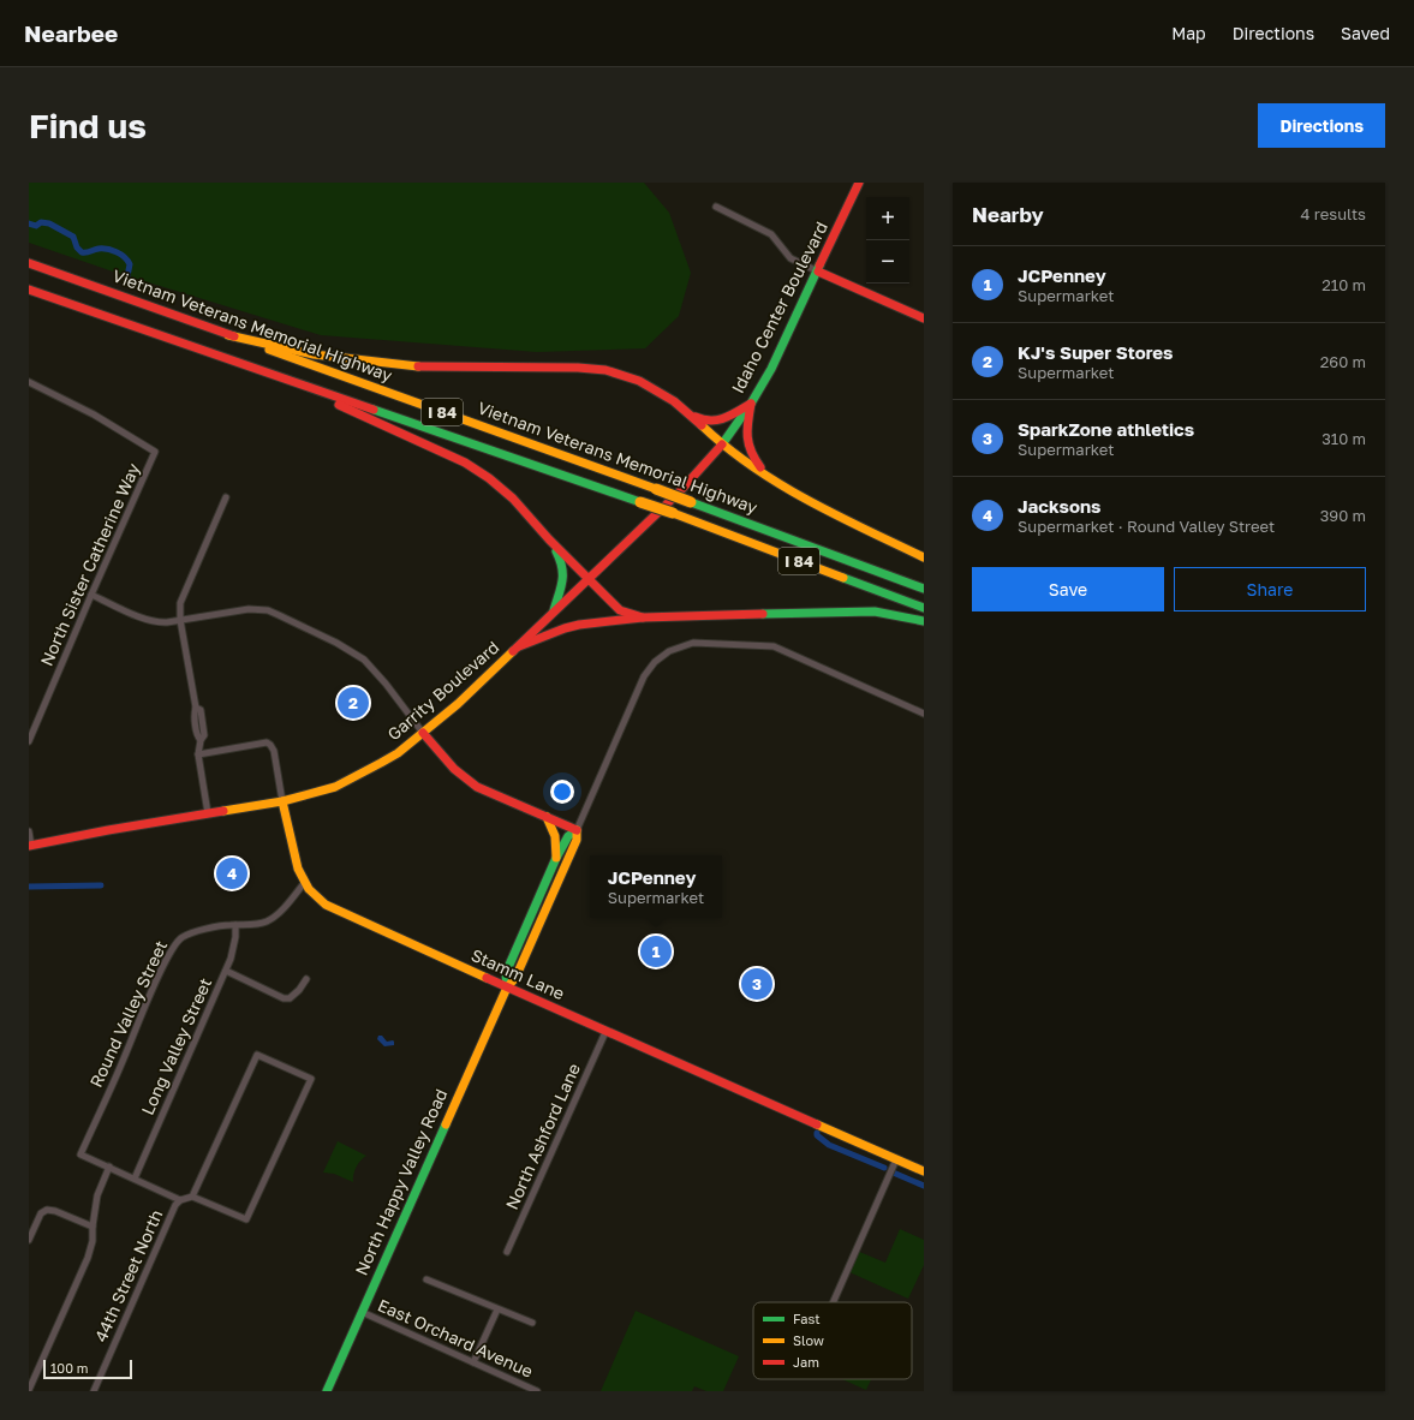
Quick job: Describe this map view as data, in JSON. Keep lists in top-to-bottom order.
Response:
{
  "streets": {
    "main road": [
      "Idaho Center Boulevard",
      "Vietnam Veterans Memorial Highway",
      "I 84",
      "Garrity Boulevard",
      "Stamm Lane",
      "North Happy Valley Road"
    ],
    "street": [
      "North Sister Catherine Way",
      "Round Valley Street",
      "Long Valley Street",
      "North Ashford Lane",
      "44th Street North",
      "East Orchard Avenue"
    ]
  },
  "crossings": [
    ["Idaho Center Boulevard", "Garrity Boulevard"],
    ["Garrity Boulevard", "Stamm Lane"],
    ["Stamm Lane", "Round Valley Street"],
    ["Stamm Lane", "North Ashford Lane"],
    ["Stamm Lane", "North Happy Valley Road"],
    ["Round Valley Street", "Long Valley Street"],
    ["North Happy Valley Road", "East Orchard Avenue"]
  ],
  "legend": ["Fast", "Slow", "Jam"],
  "scale_bar": "100 m",
  "page": {
    "header": "Nearbee",
    "nav": ["Map", "Directions", "Saved"],
    "buttons": [
      "Directions",
      ["Save", "Share"]
    ],
    "title": "Find us",
    "heading": ["Nearby", "4 results"],
    "map_buttons": ["+", "−"],
    "list": [
      {
        "mark": "1",
        "name": "JCPenney",
        "note": "Supermarket",
        "value": "210 m"
      },
      {
        "mark": "2",
        "name": "KJ's Super Stores",
        "note": "Supermarket",
        "value": "260 m"
      },
      {
        "mark": "3",
        "name": "SparkZone athletics",
        "note": "Supermarket",
        "value": "310 m"
      },
      {
        "mark": "4",
        "name": "Jacksons",
        "note": "Supermarket · Round Valley Street",
        "value": "390 m"
      }
    ],
    "pins": [
      "2",
      "4",
      "1",
      "3"
    ],
    "popup": ["JCPenney", "Supermarket"],
    "scale": "100 m"
  }
}
